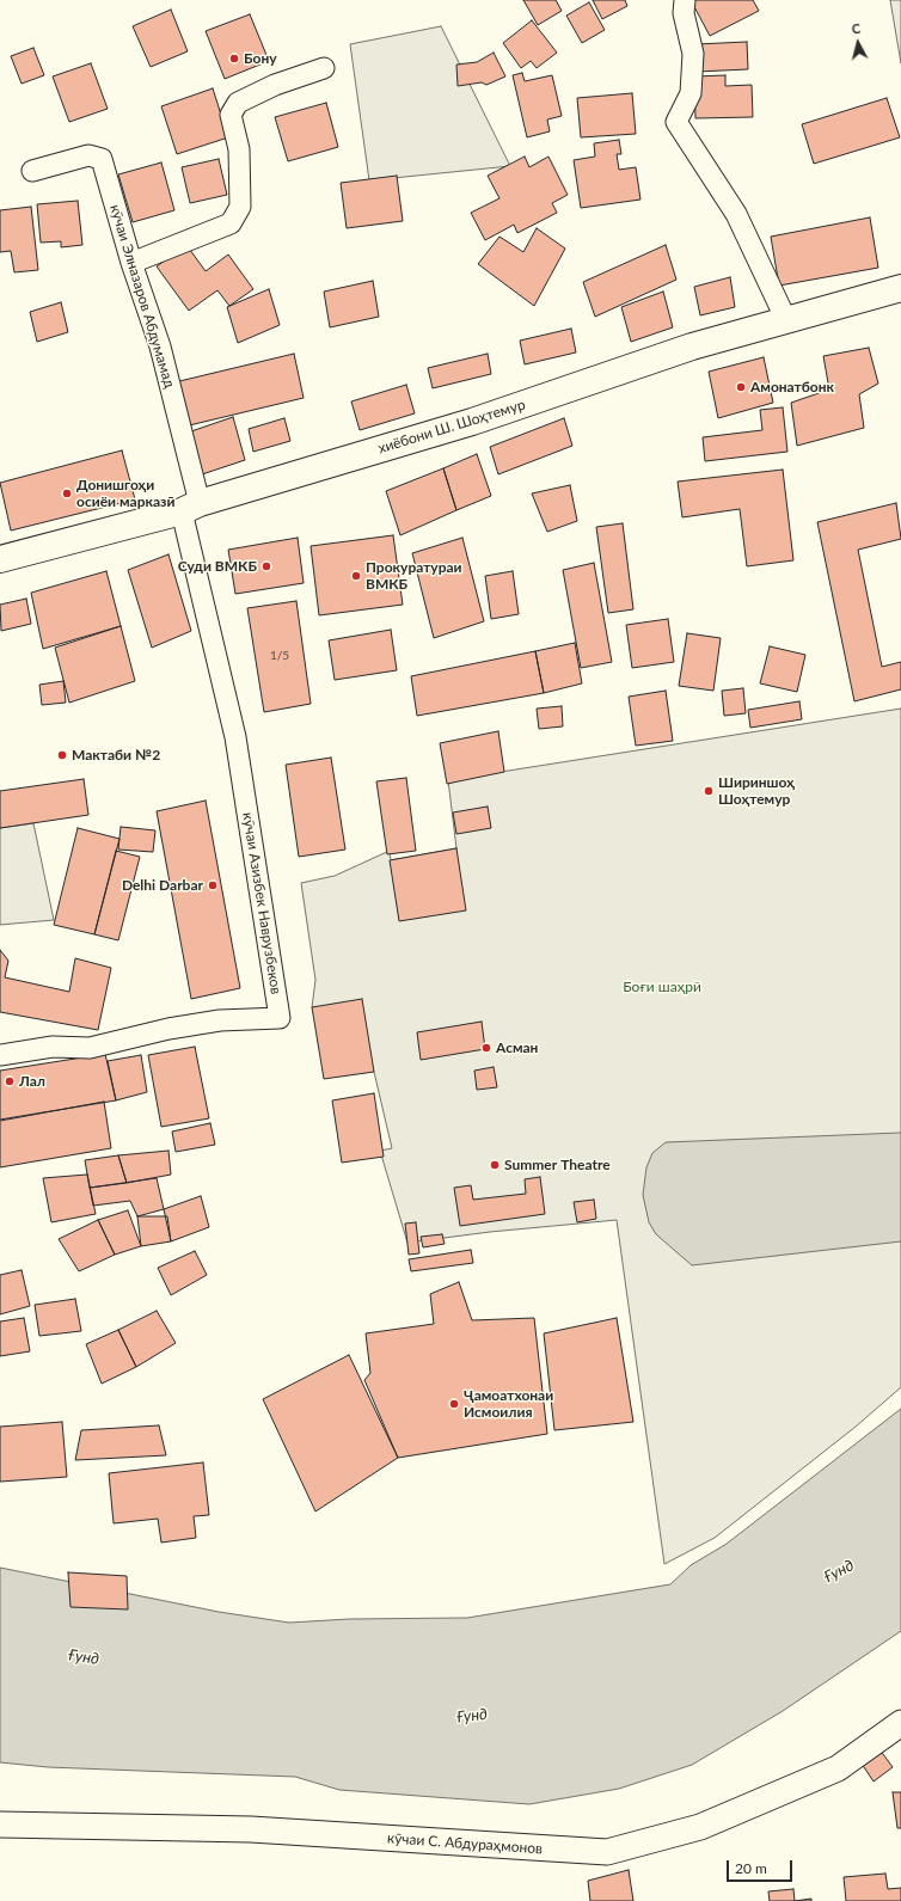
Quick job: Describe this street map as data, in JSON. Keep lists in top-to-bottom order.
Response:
{
  "streets": {
    "main road": ["хиёбони Ш. Шоҳтемур"],
    "street": ["кӯчаи Элназаров Абдумамад", "кӯчаи Азизбек Наврузбеков", "кӯчаи С. Абдураҳмонов"]
  },
  "crossings": [
    ["кӯчаи Элназаров Абдумамад", "хиёбони Ш. Шоҳтемур"],
    ["кӯчаи Элназаров Абдумамад", "кӯчаи Азизбек Наврузбеков"],
    ["хиёбони Ш. Шоҳтемур", "кӯчаи Азизбек Наврузбеков"]
  ],
  "water": ["Ғунд"],
  "parks": ["Боғи шаҳрӣ"],
  "places": [
    "Бону",
    "Амонатбонк",
    "Донишгоҳи осиёи марказӣ",
    "Суди ВМКБ",
    "Прокуратураи ВМКБ",
    "Мактаби №2",
    "Шириншоҳ Шоҳтемур",
    "Delhi Darbar",
    "Асман",
    "Лал",
    "Summer Theatre",
    "Ҷамоатхонаи Исмоилия"
  ],
  "house_numbers": ["1/5"],
  "scale_bar": "20 m",
  "north": "top"
}
